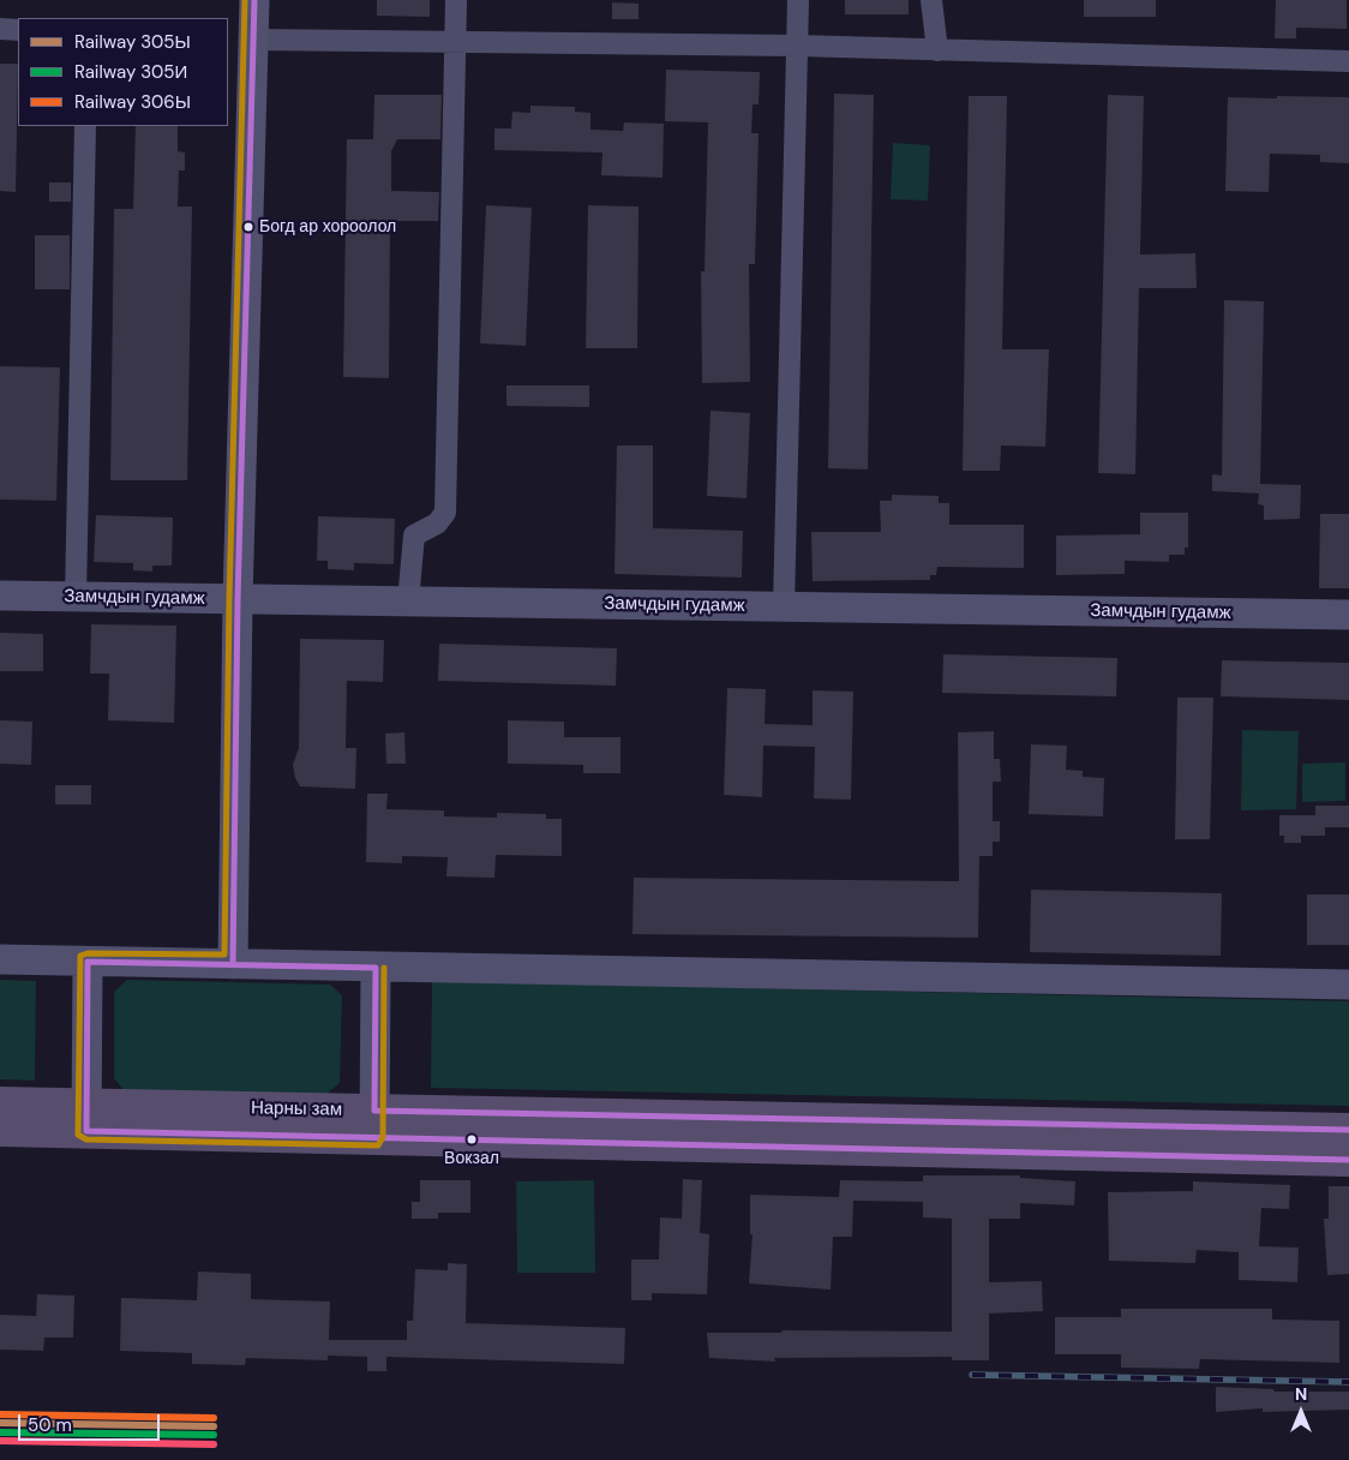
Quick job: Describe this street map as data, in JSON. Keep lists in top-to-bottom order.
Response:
{
  "streets": {
    "main road": ["Нарны зам"],
    "street": ["Замчдын гудамж"]
  },
  "places": ["Богд ар хороолол", "Вокзал"],
  "lines": ["rail line 306Ы", "rail line 305Ы", "rail line 305И"],
  "legend": ["Railway 305Ы", "Railway 305И", "Railway 306Ы"],
  "scale_bar": "50 m",
  "north": "top"
}
